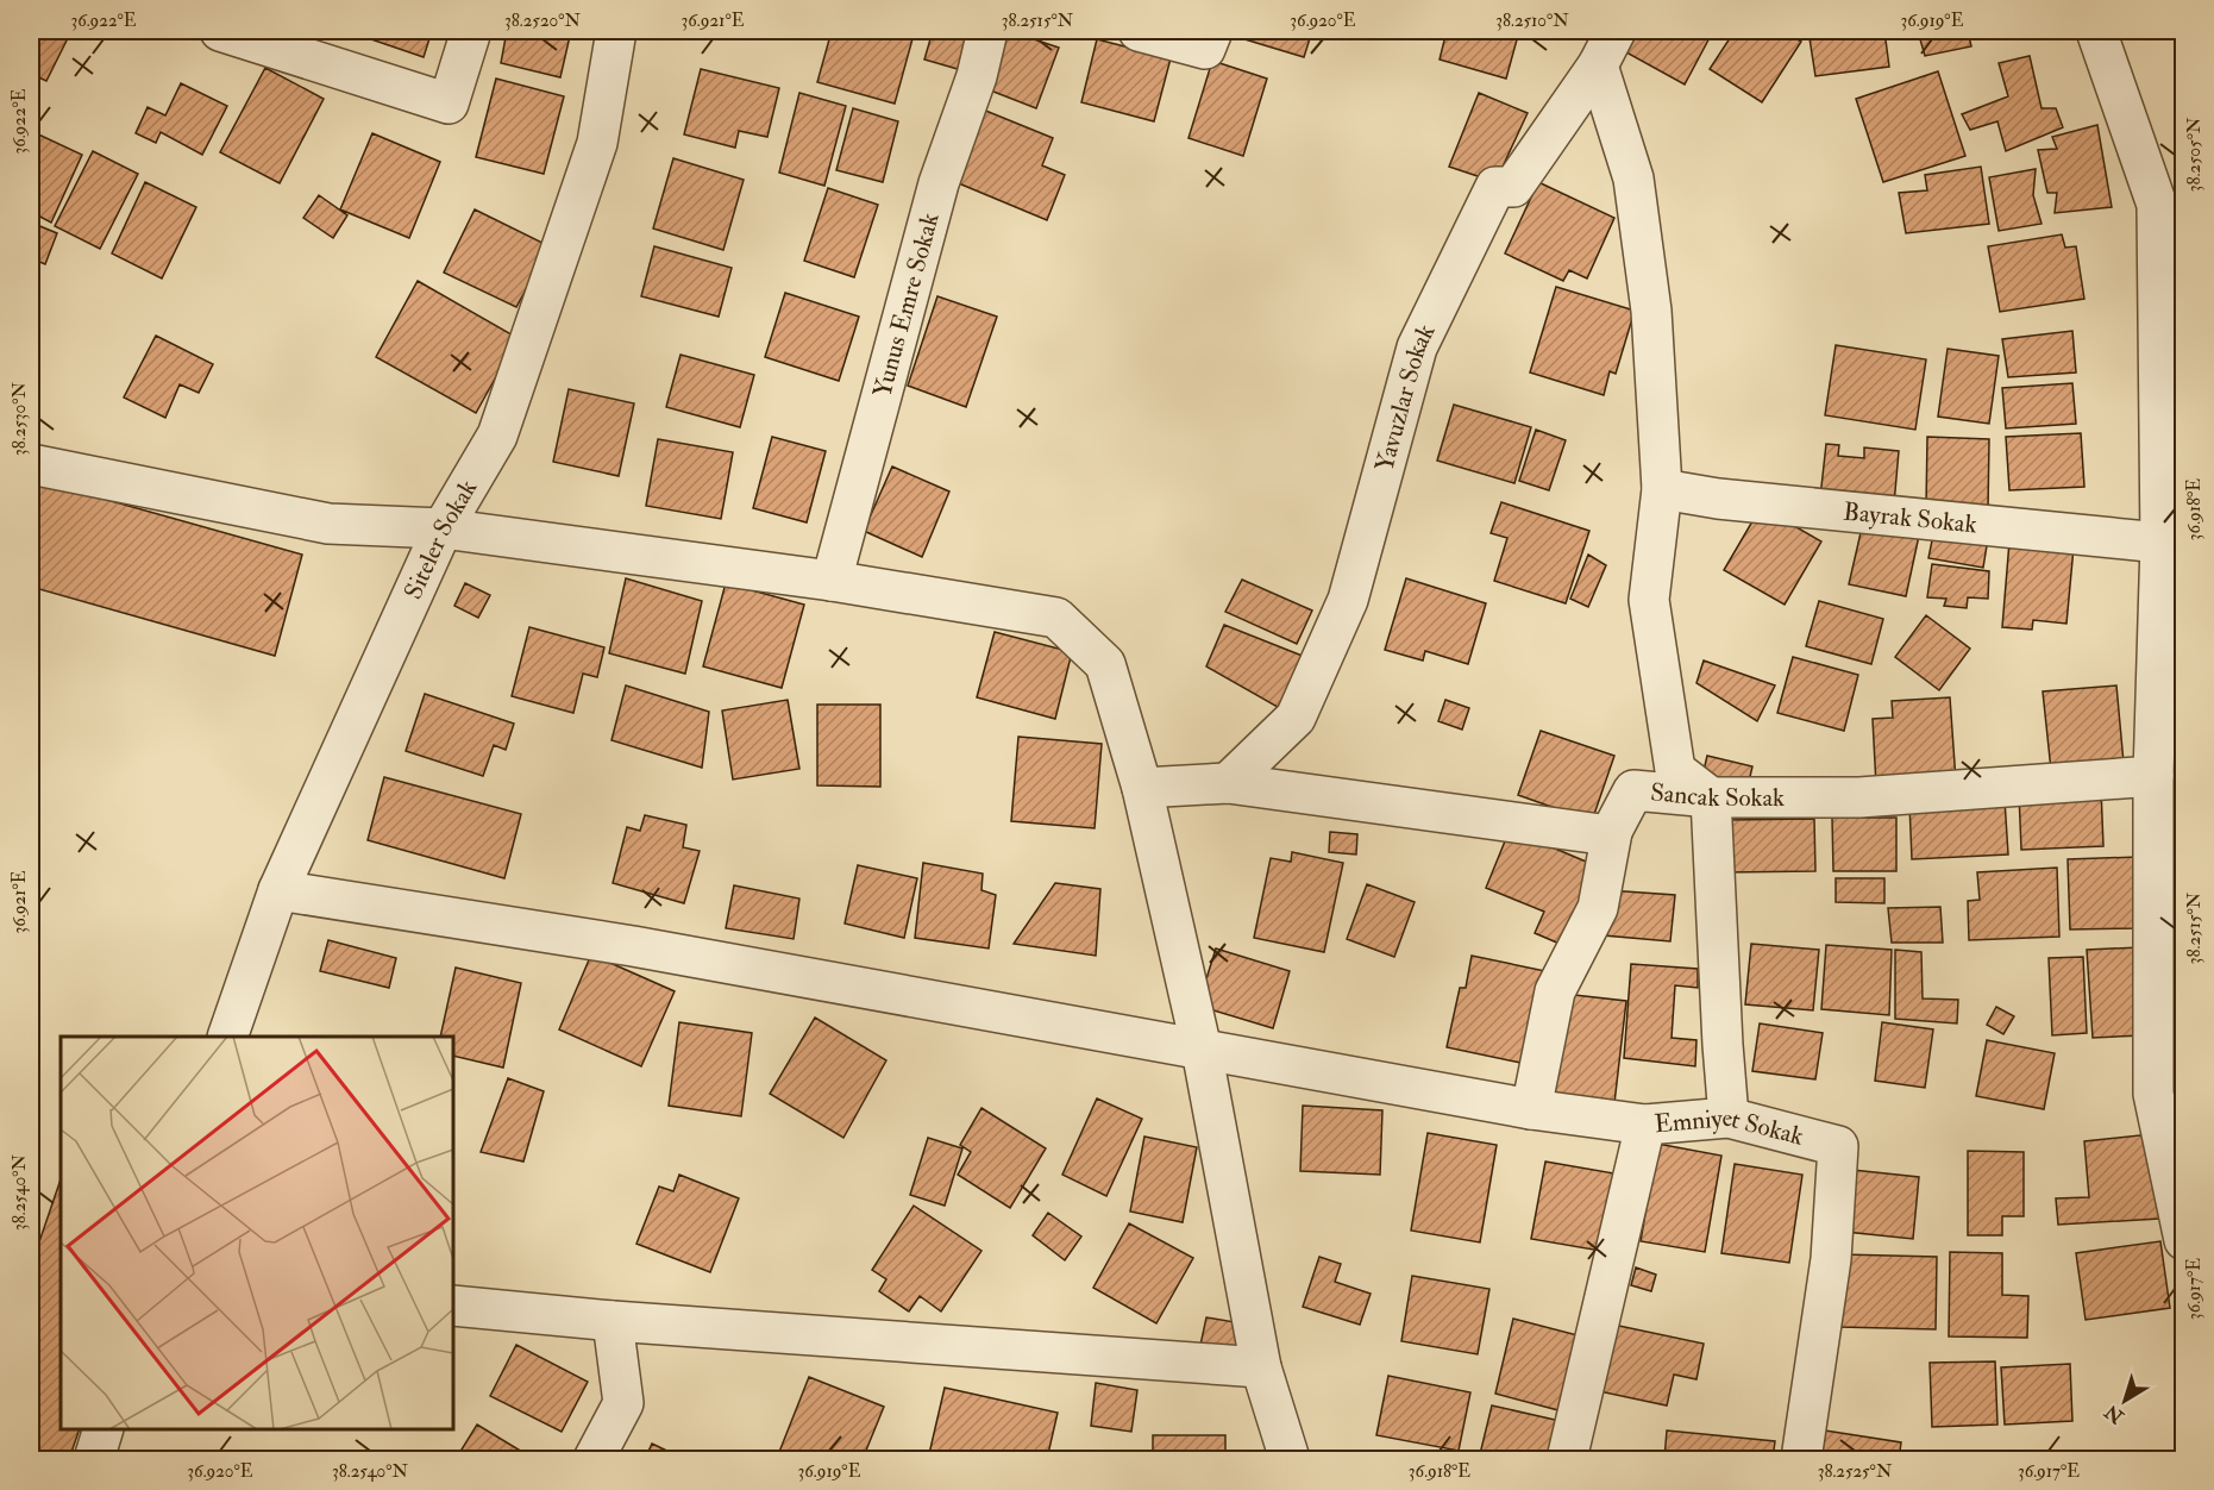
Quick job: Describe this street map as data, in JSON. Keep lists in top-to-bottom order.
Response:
{
  "streets": {
    "street": [
      "Yunus Emre Sokak",
      "Yavuzlar Sokak",
      "Bayrak Sokak",
      "Siteler Sokak",
      "Sancak Sokak",
      "Emniyet Sokak"
    ]
  },
  "north": "bottom left",
  "coordinates": [
    "36.922°E",
    "38.2520°N",
    "36.921°E",
    "38.2515°N",
    "36.920°E",
    "38.2510°N",
    "36.919°E",
    "38.2505°N",
    "38.2530°N",
    "36.918°E",
    "38.2540°N",
    "36.917°E",
    "38.2525°N"
  ]
}
